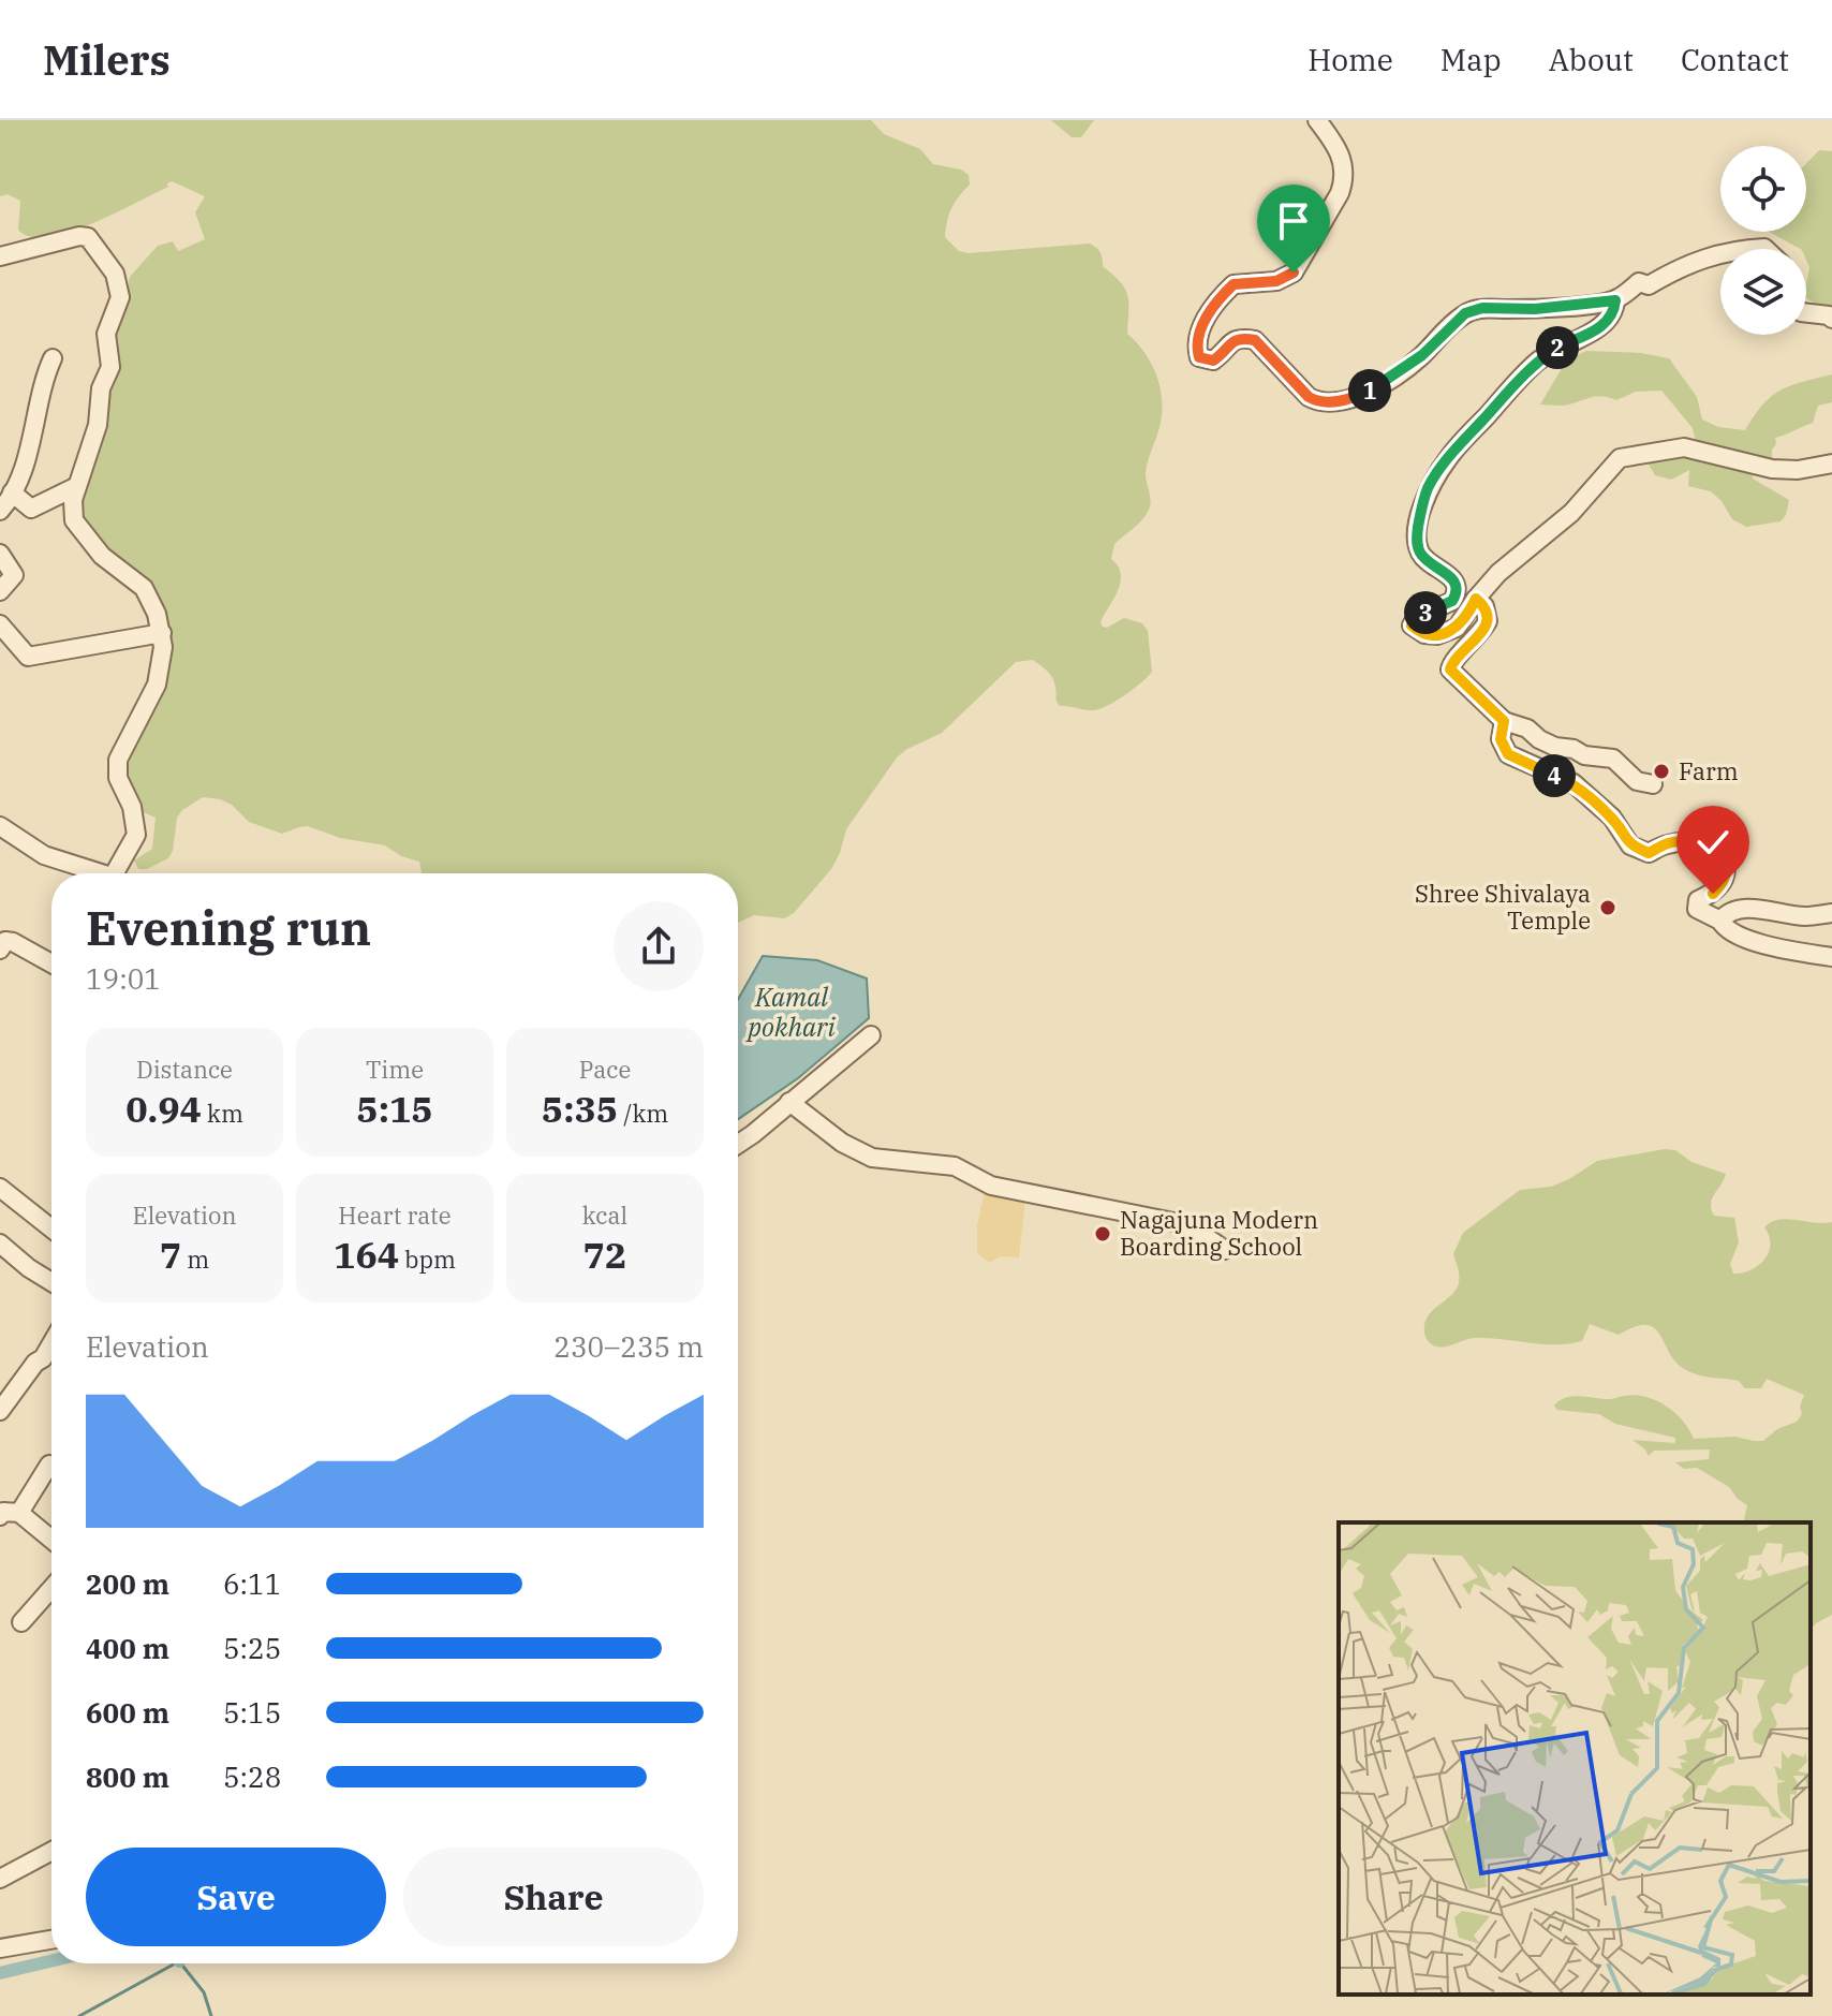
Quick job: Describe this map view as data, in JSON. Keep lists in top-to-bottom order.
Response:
{
  "water": ["Kamal pokhari"],
  "places": ["Farm", "Shree Shivalaya Temple", "Nagajuna Modern Boarding School"],
  "page": {
    "header": "Milers",
    "nav": [
      "Home",
      "Map",
      "About",
      "Contact"
    ],
    "pins": [
      "2",
      "1",
      "3",
      "4"
    ],
    "heading": ["Evening run", "19:01"],
    "stats": [
      ["Distance", "0.94 km"],
      ["Time", "5:15"],
      ["Pace", "5:35 /km"],
      ["Elevation", "7 m"],
      ["Heart rate", "164 bpm"],
      ["kcal", "72"]
    ],
    "chart": ["Elevation", "230–235 m"],
    "list": [
      {
        "name": "200 m",
        "note": "6:11"
      },
      {
        "name": "400 m",
        "note": "5:25"
      },
      {
        "name": "600 m",
        "note": "5:15"
      },
      {
        "name": "800 m",
        "note": "5:28"
      }
    ],
    "buttons": ["Save", "Share"]
  }
}
